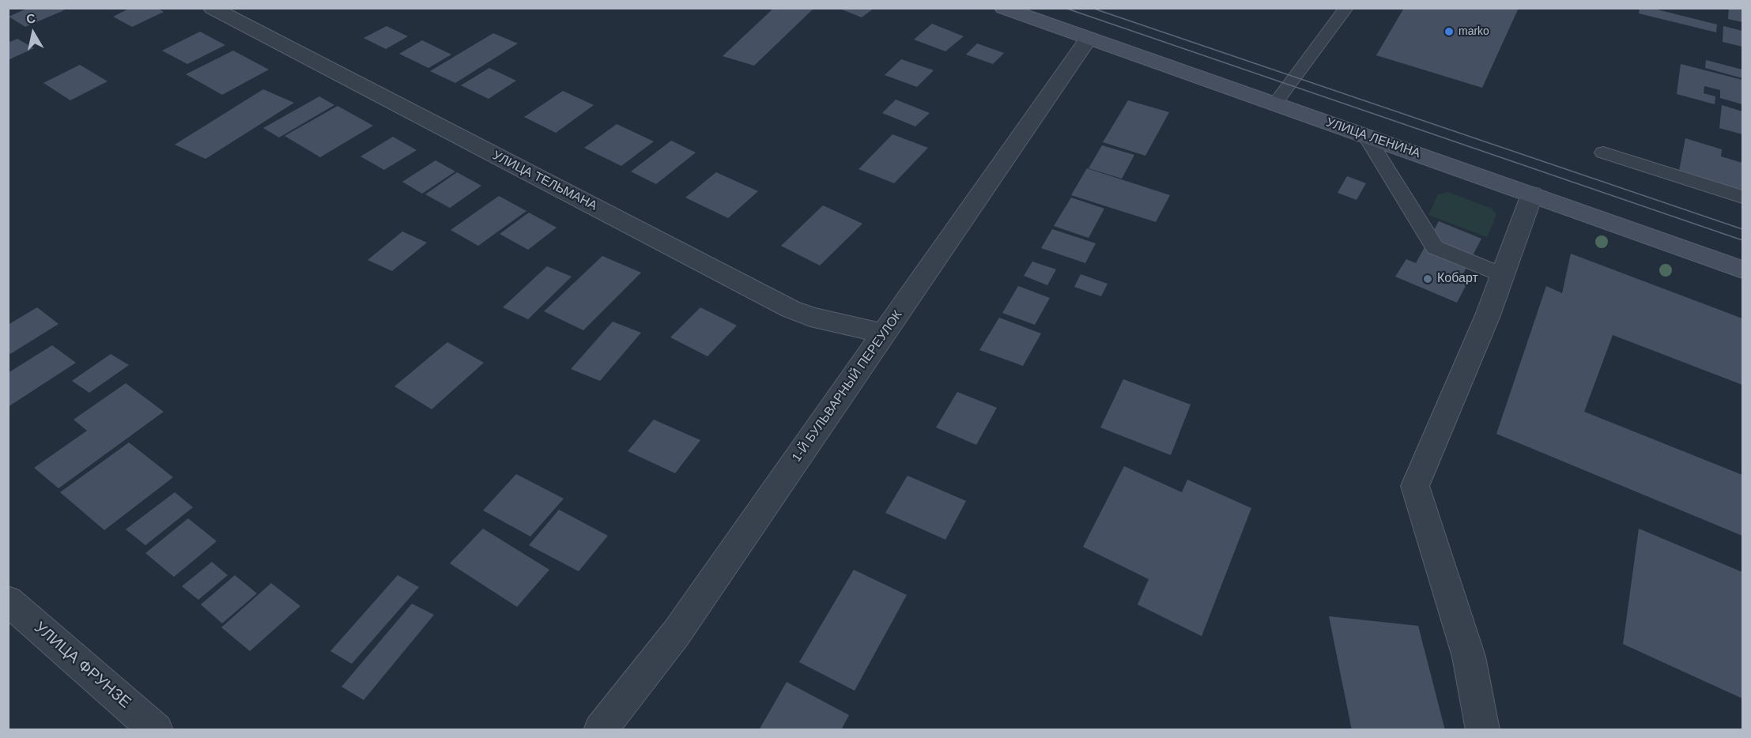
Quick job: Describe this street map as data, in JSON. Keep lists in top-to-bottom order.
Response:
{
  "streets": {
    "main road": ["УЛИЦА ЛЕНИНА"],
    "street": ["УЛИЦА ТЕЛЬМАНА", "1-Й БУЛЬВАРНЫЙ ПЕРЕУЛОК", "УЛИЦА ФРУНЗЕ"]
  },
  "crossings": [
    ["УЛИЦА ЛЕНИНА", "1-Й БУЛЬВАРНЫЙ ПЕРЕУЛОК"],
    ["УЛИЦА ТЕЛЬМАНА", "1-Й БУЛЬВАРНЫЙ ПЕРЕУЛОК"]
  ],
  "places": ["marko", "Кобарт"],
  "north": "top"
}
